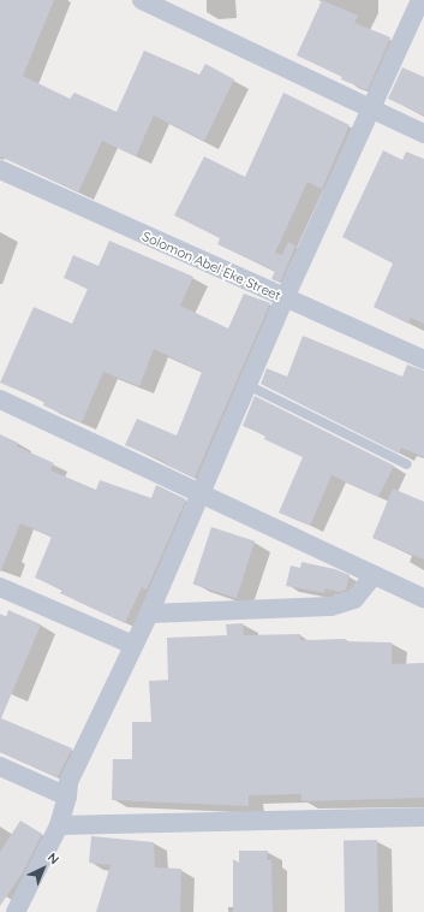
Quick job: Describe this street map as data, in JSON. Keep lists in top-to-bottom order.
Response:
{
  "streets": {
    "street": ["Solomon Abel Eke Street"]
  },
  "north": "top right"
}
